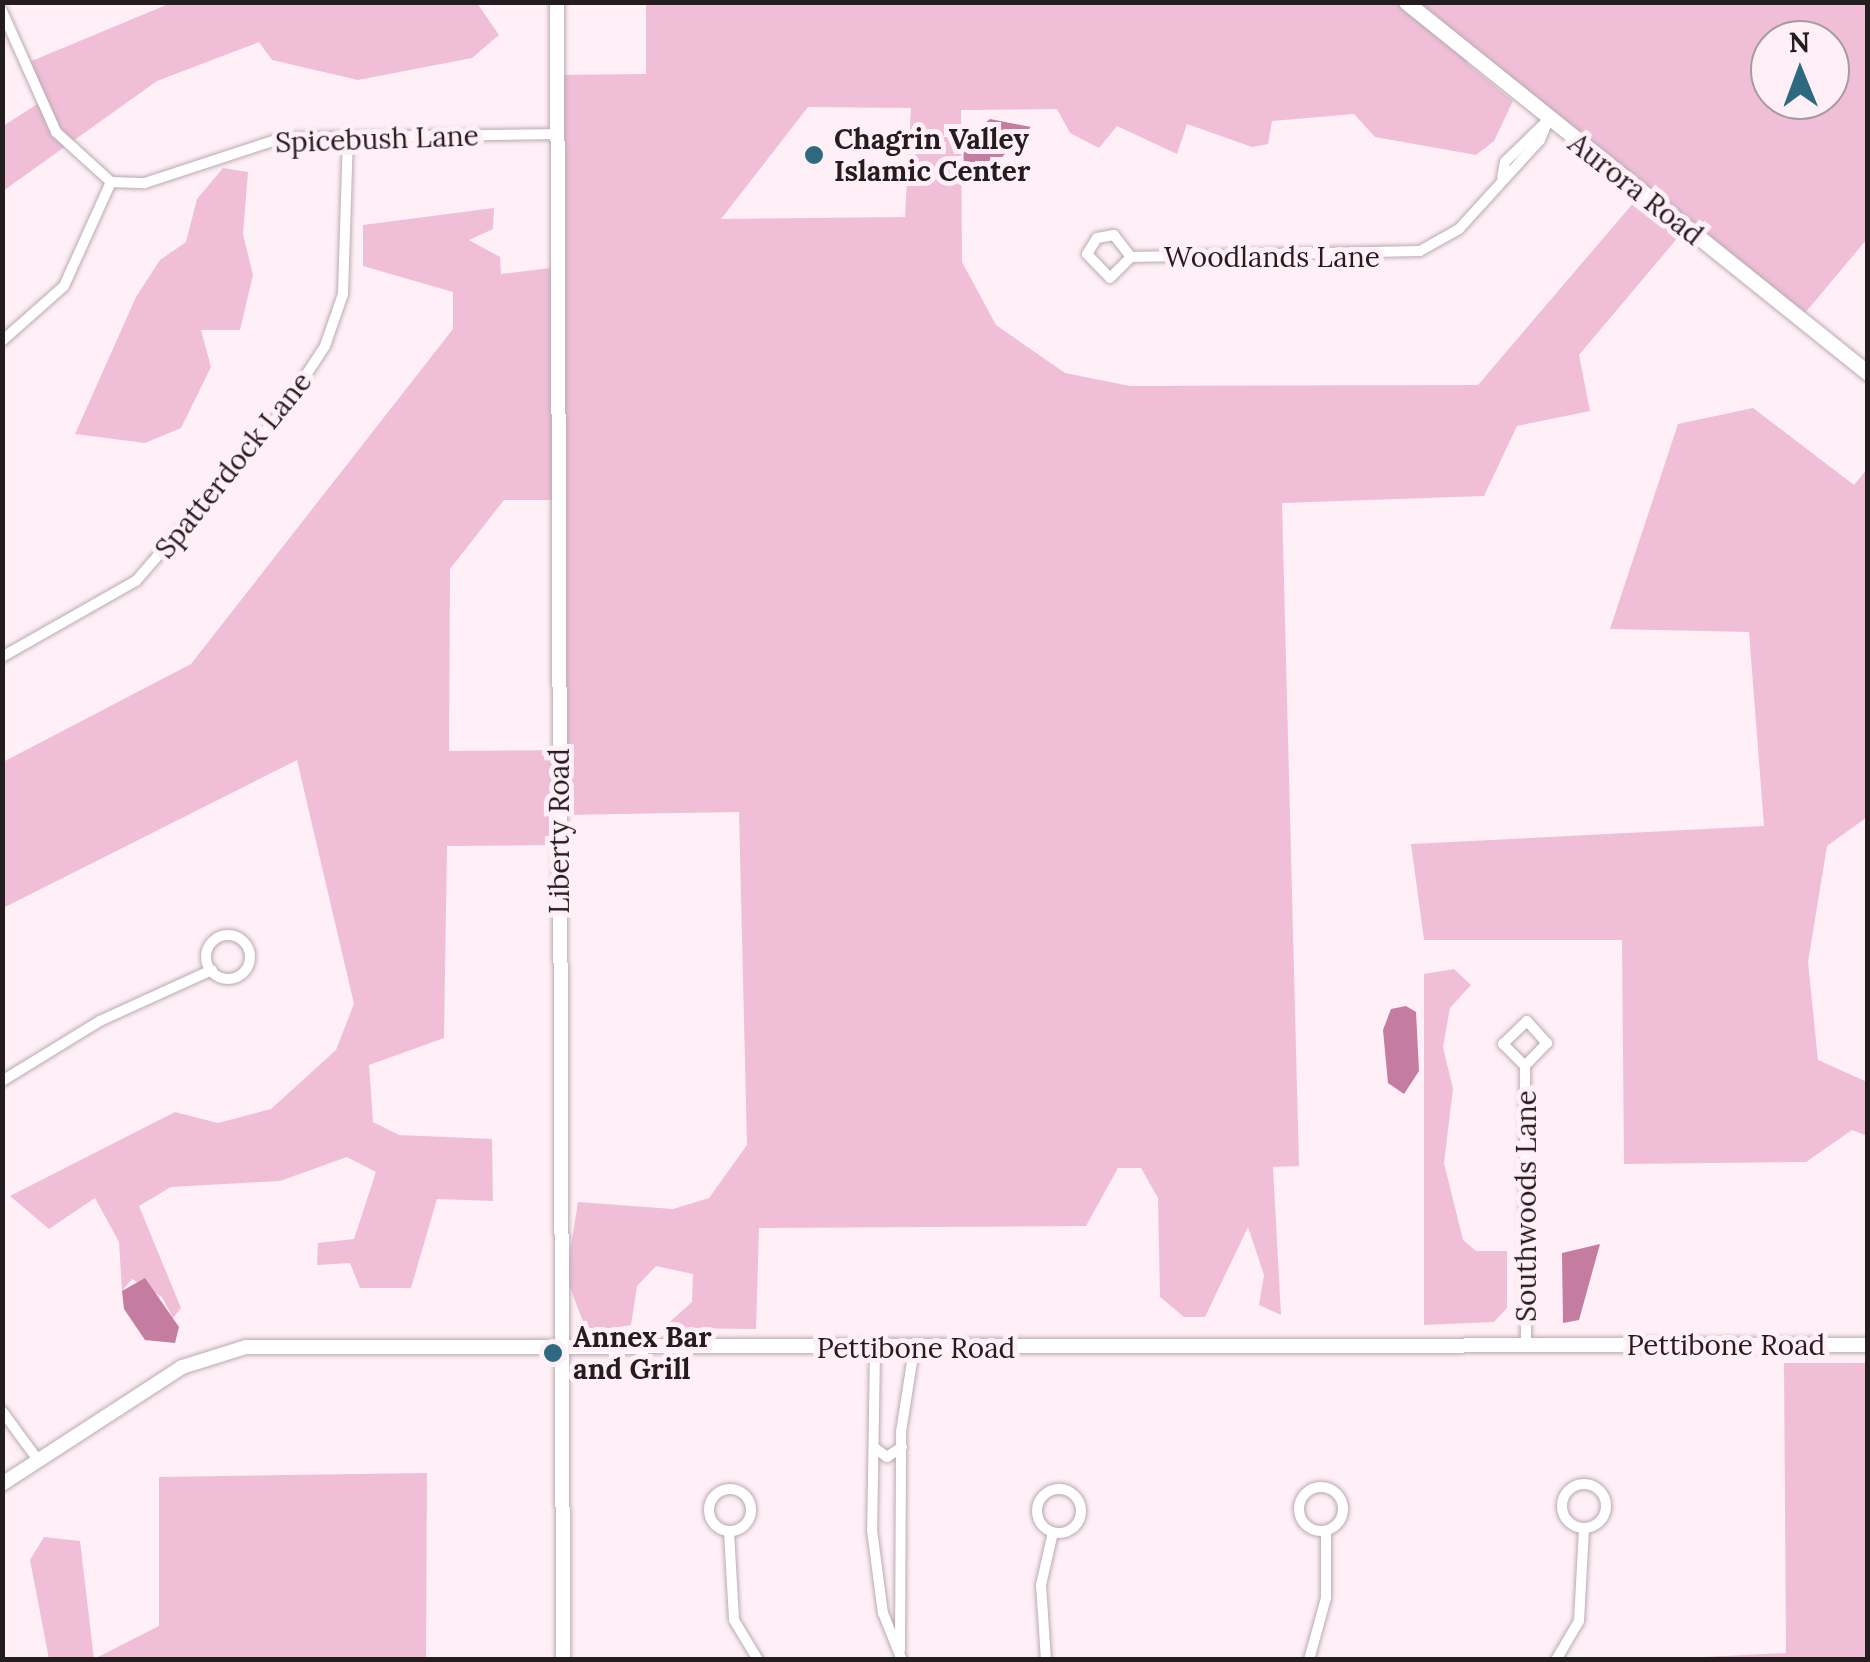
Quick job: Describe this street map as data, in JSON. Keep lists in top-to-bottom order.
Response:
{
  "streets": {
    "main road": ["Aurora Road"],
    "street": [
      "Spicebush Lane",
      "Woodlands Lane",
      "Spatterdock Lane",
      "Liberty Road",
      "Southwoods Lane",
      "Pettibone Road"
    ]
  },
  "crossings": [
    ["Spicebush Lane", "Spatterdock Lane"],
    ["Spicebush Lane", "Liberty Road"],
    ["Aurora Road", "Woodlands Lane"],
    ["Liberty Road", "Pettibone Road"],
    ["Southwoods Lane", "Pettibone Road"]
  ],
  "places": ["Chagrin Valley Islamic Center", "Annex Bar and Grill"],
  "north": "top"
}
